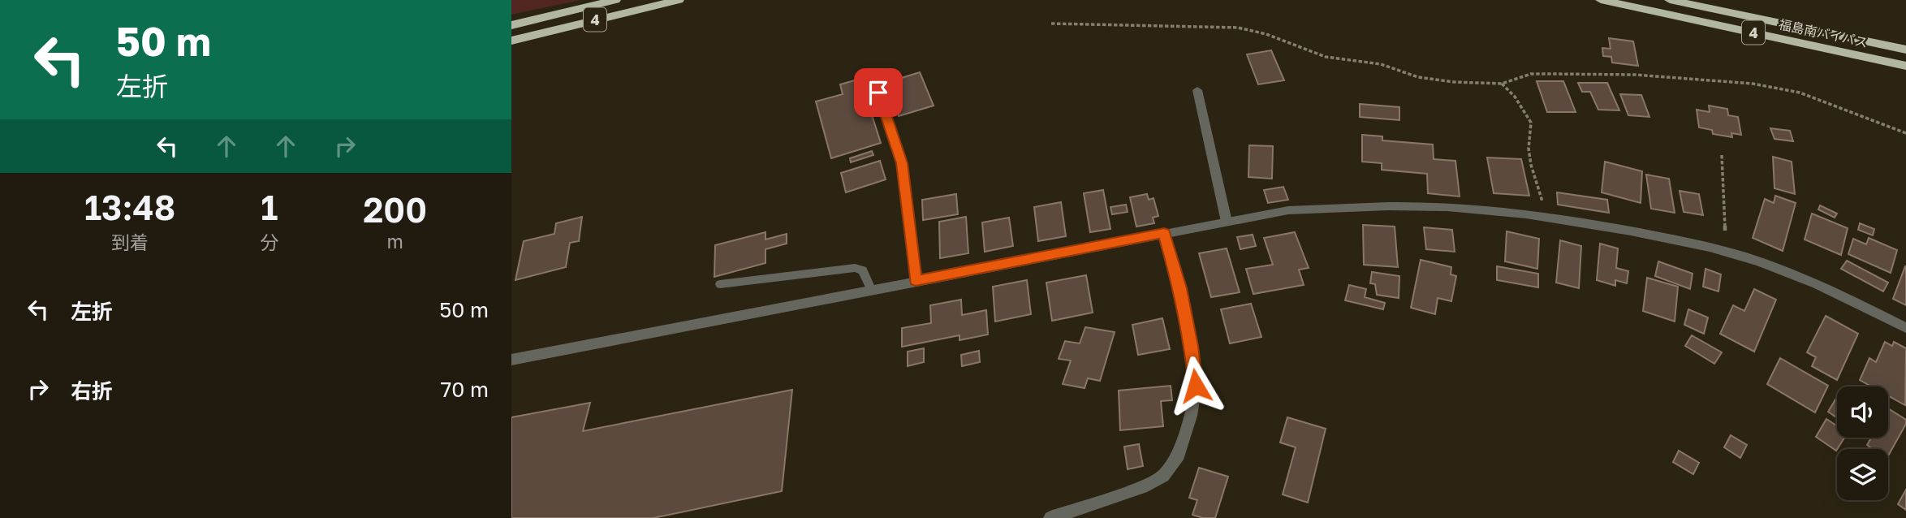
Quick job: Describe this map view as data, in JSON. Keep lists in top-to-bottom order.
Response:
{
  "streets": {
    "highway": ["4", "福島南バイパス"]
  },
  "page": {
    "turn": ["50 m", "左折"],
    "eta": [
      "13:48",
      "到着",
      "1",
      "分",
      "200",
      "m"
    ],
    "list": [
      {
        "name": "左折",
        "value": "50 m"
      },
      {
        "name": "右折",
        "value": "70 m"
      }
    ]
  }
}
